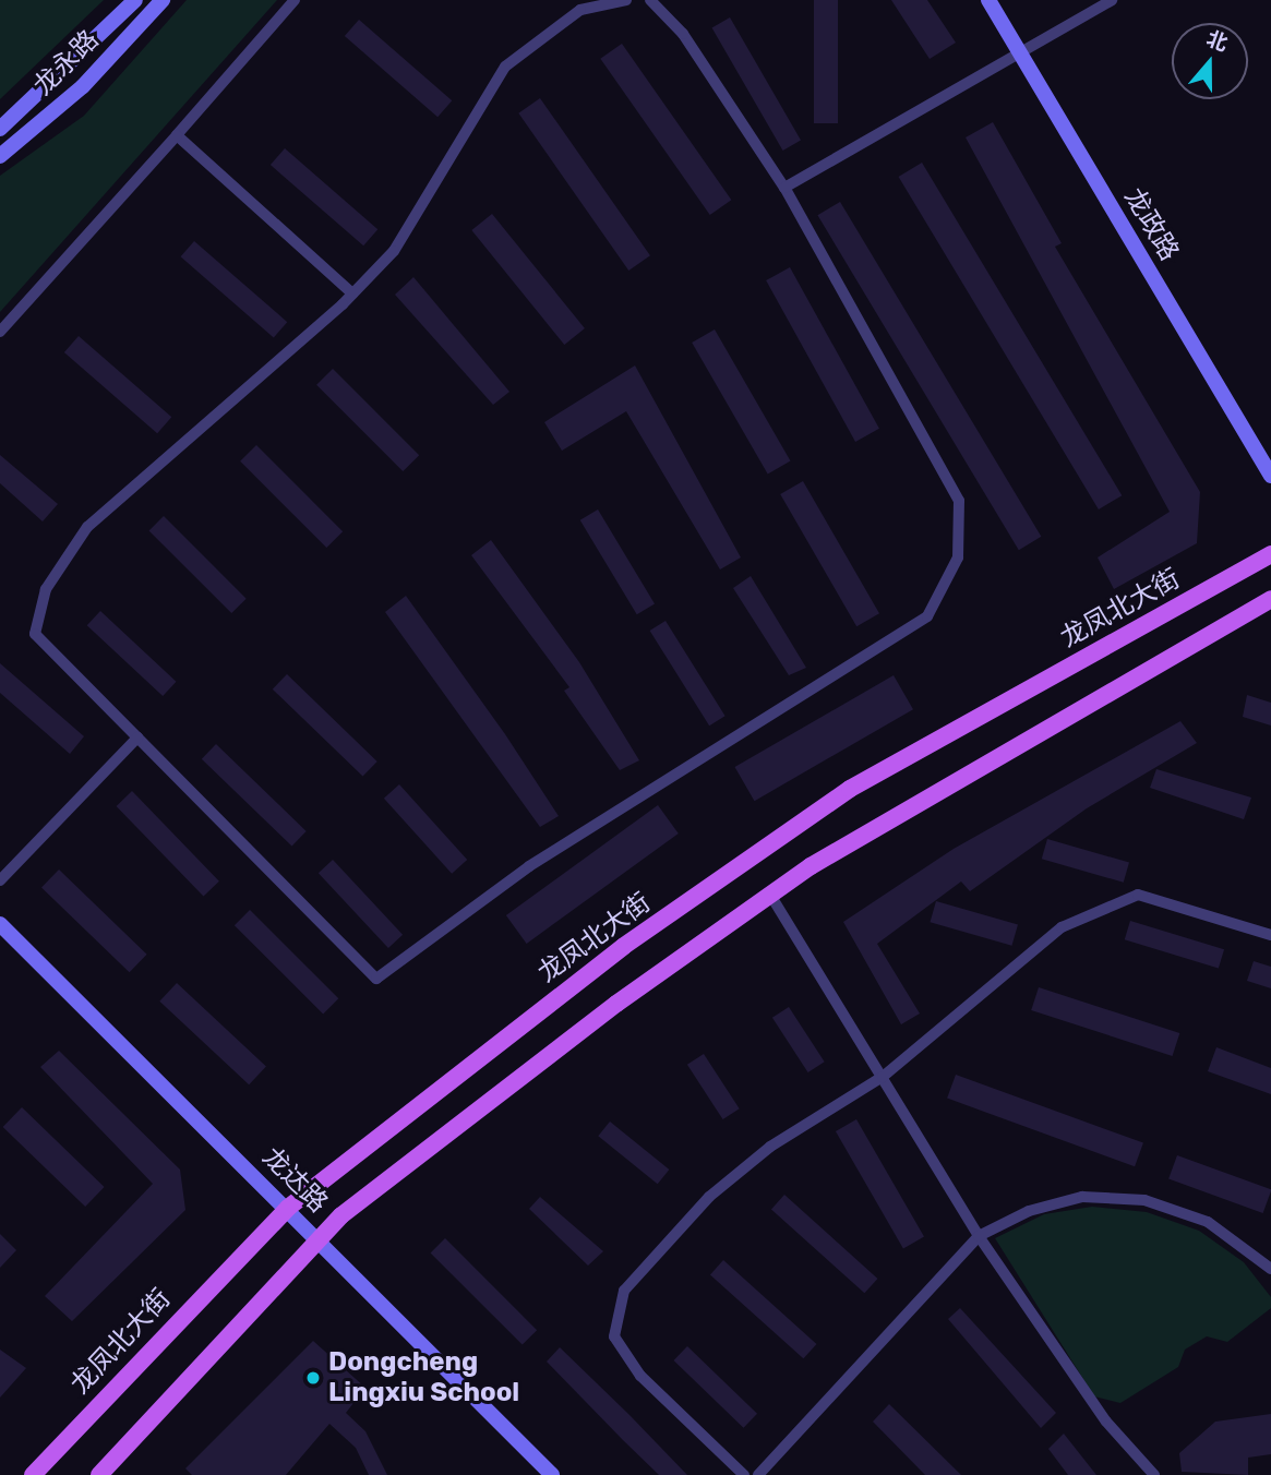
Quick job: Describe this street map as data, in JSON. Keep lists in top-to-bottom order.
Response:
{
  "streets": {
    "main road": ["龙凤北大街"],
    "street": ["龙永路", "龙政路", "龙达路"]
  },
  "crossings": [
    ["龙凤北大街", "龙达路"]
  ],
  "places": ["Dongcheng Lingxiu School"],
  "north": "top"
}
